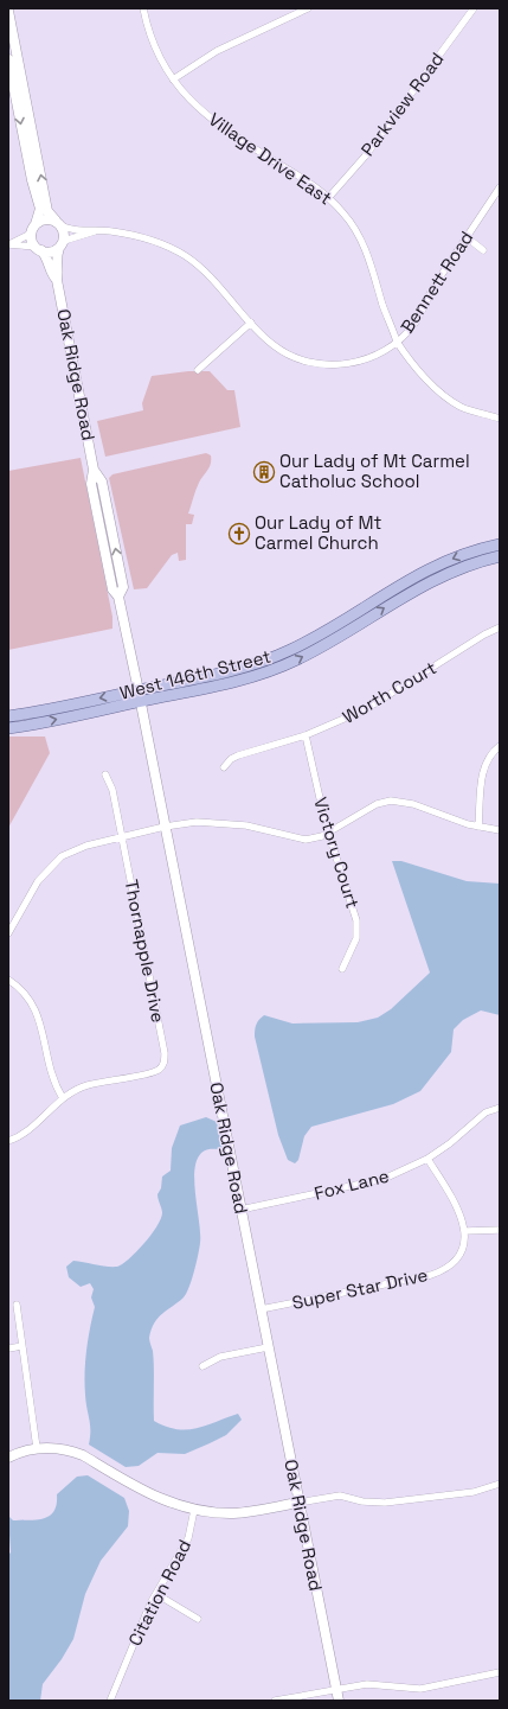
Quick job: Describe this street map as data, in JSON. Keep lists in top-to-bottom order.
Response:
{
  "streets": {
    "main road": ["West 146th Street"],
    "street": [
      "Parkview Road",
      "Village Drive East",
      "Bennett Road",
      "Oak Ridge Road",
      "Worth Court",
      "Victory Court",
      "Thornapple Drive",
      "Fox Lane",
      "Super Star Drive",
      "Citation Road"
    ]
  },
  "crossings": [
    ["Parkview Road", "Village Drive East"],
    ["Village Drive East", "Bennett Road"],
    ["Bennett Road", "Oak Ridge Road"],
    ["Oak Ridge Road", "West 146th Street"],
    ["Oak Ridge Road", "Fox Lane"],
    ["Oak Ridge Road", "Super Star Drive"],
    ["Worth Court", "Victory Court"]
  ],
  "places": {
    "building": ["Our Lady of Mt Carmel Catholuc School"],
    "church": ["Our Lady of Mt Carmel Church"]
  }
}
